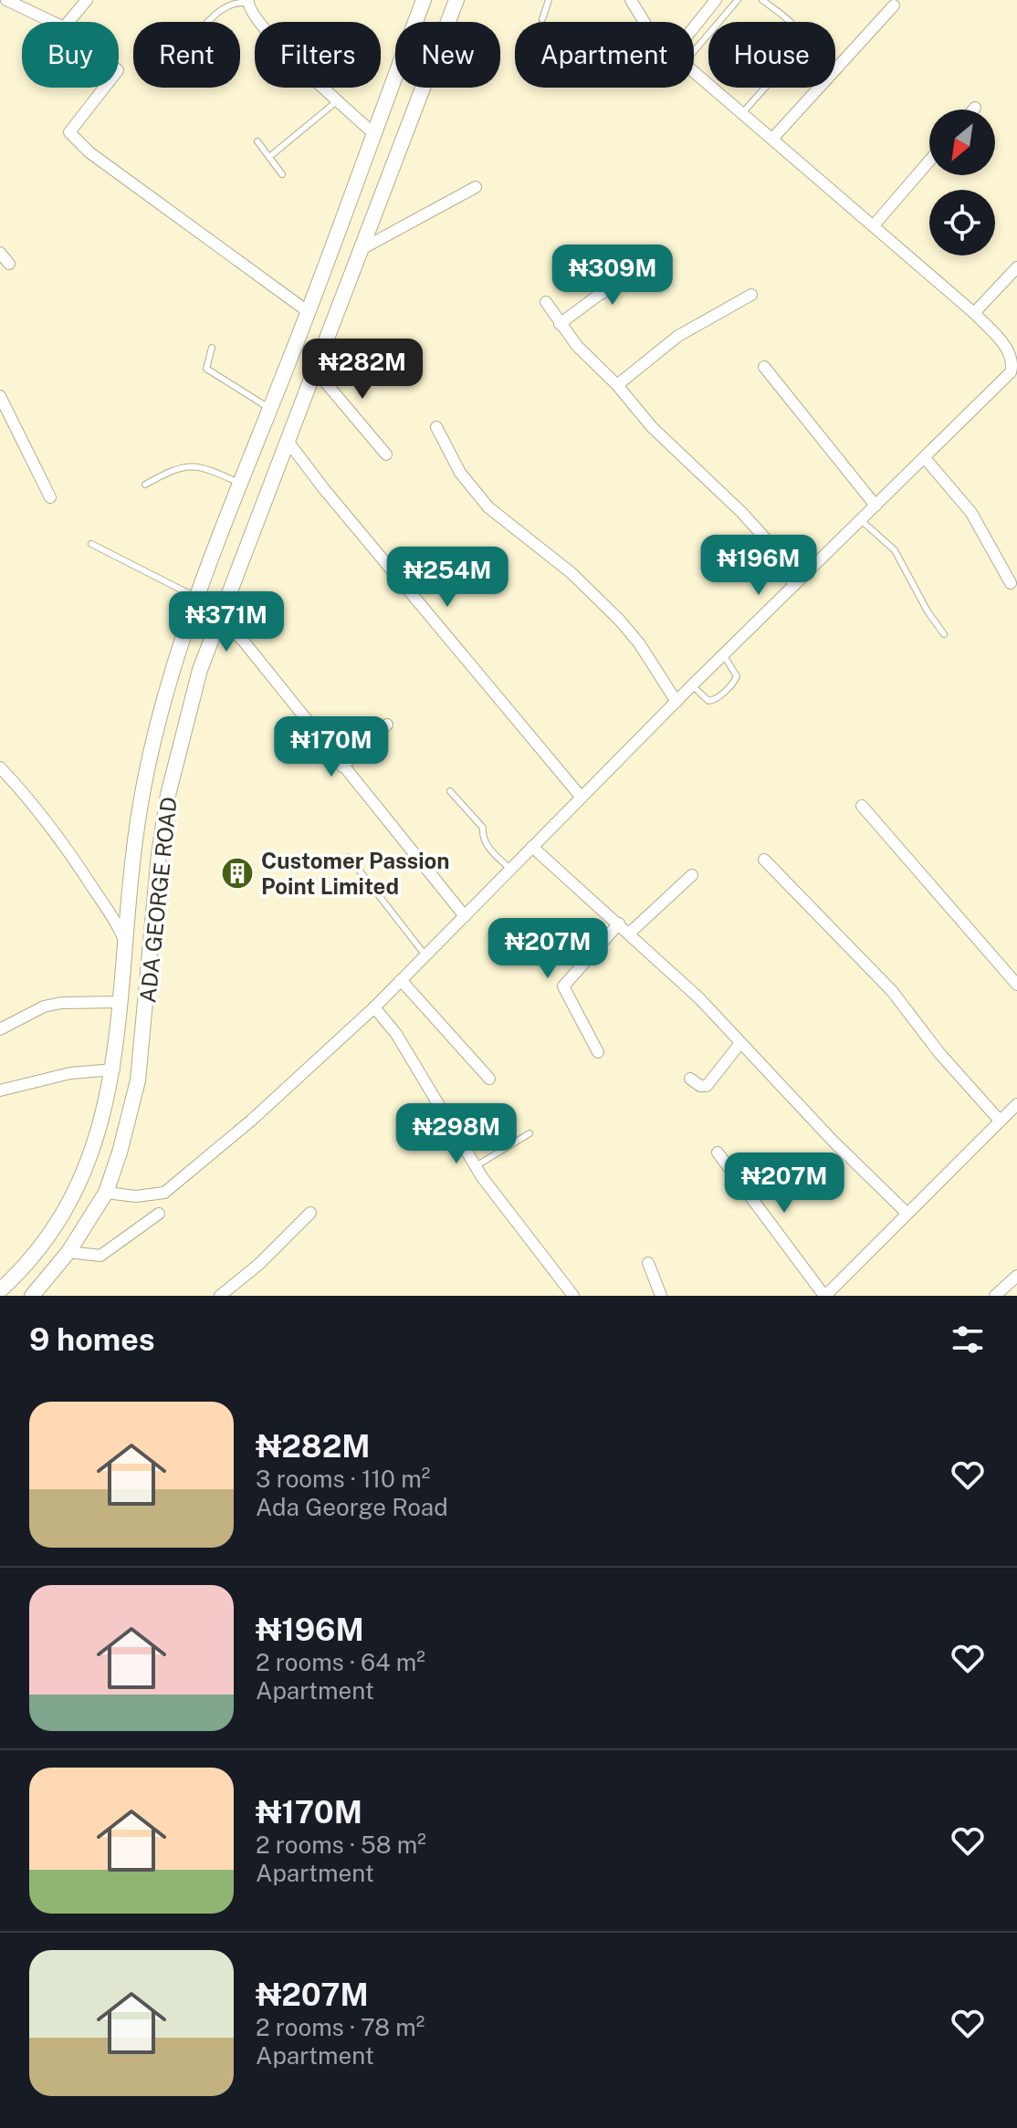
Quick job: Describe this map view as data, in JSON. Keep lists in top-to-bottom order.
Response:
{
  "streets": {
    "main road": ["ADA GEORGE ROAD"]
  },
  "places": {
    "building": ["Customer Passion Point Limited"]
  },
  "north": "bottom left",
  "page": {
    "chip": [
      "Buy",
      "Rent",
      "Filters",
      "New",
      "Apartment",
      "House"
    ],
    "price": [
      "₦309M",
      "₦282M",
      "₦196M",
      "₦254M",
      "₦371M",
      "₦170M",
      "₦207M",
      "₦298M",
      "₦207M"
    ],
    "heading": "9 homes",
    "list": [
      {
        "name": "₦282M",
        "note": "3 rooms · 110 m² · Ada George Road"
      },
      {
        "name": "₦196M",
        "note": "2 rooms · 64 m² · Apartment"
      },
      {
        "name": "₦170M",
        "note": "2 rooms · 58 m² · Apartment"
      },
      {
        "name": "₦207M",
        "note": "2 rooms · 78 m² · Apartment"
      }
    ]
  }
}
